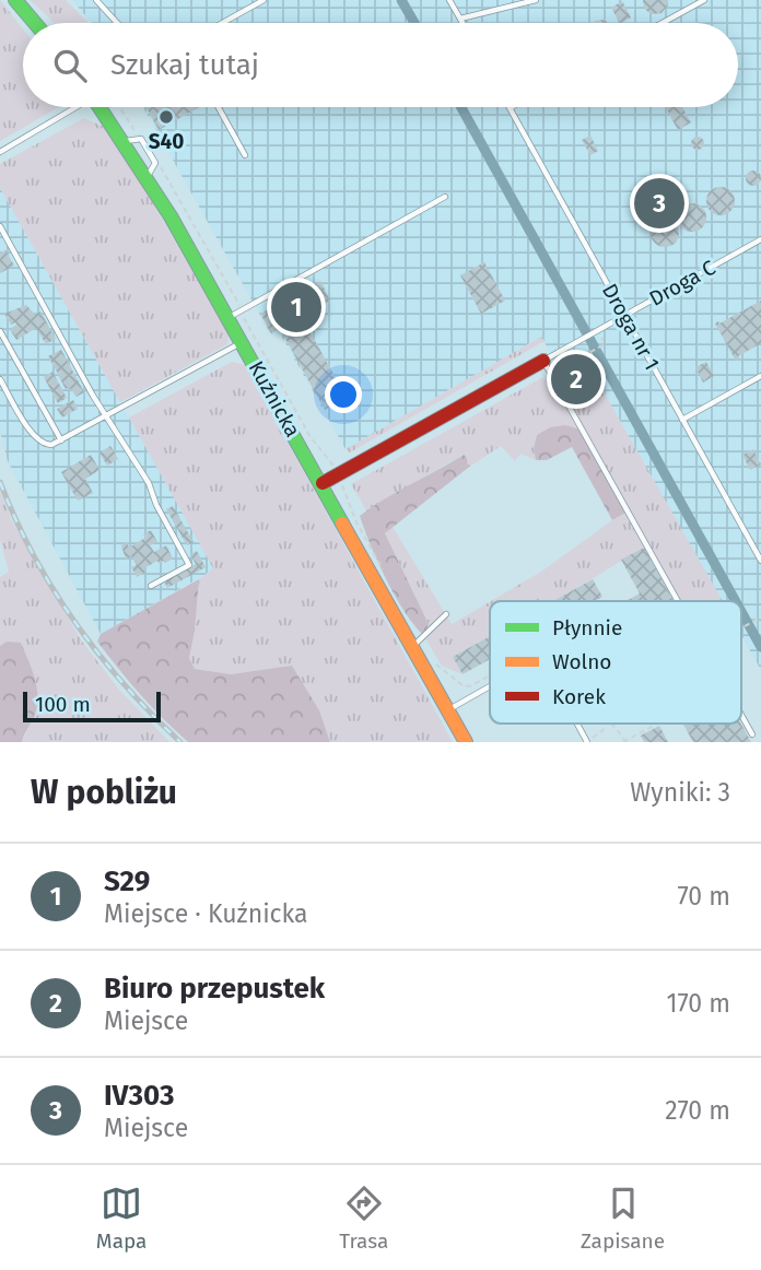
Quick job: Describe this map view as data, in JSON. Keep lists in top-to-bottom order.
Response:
{
  "streets": {
    "street": ["Kuźnicka"],
    "lane": ["Droga C", "Droga nr 1"]
  },
  "crossings": [
    ["Droga C", "Droga nr 1"]
  ],
  "places": ["S40"],
  "legend": ["Płynnie", "Wolno", "Korek"],
  "scale_bar": "100 m",
  "page": {
    "search": "Szukaj tutaj",
    "pins": ["3", "1", "2"],
    "scale": "100 m",
    "heading": ["W pobliżu", "Wyniki: 3"],
    "list": [
      {
        "mark": "1",
        "name": "S29",
        "note": "Miejsce · Kuźnicka",
        "value": "70 m"
      },
      {
        "mark": "2",
        "name": "Biuro przepustek",
        "note": "Miejsce",
        "value": "170 m"
      },
      {
        "mark": "3",
        "name": "IV303",
        "note": "Miejsce",
        "value": "270 m"
      }
    ],
    "nav": ["Mapa", "Trasa", "Zapisane"]
  }
}
